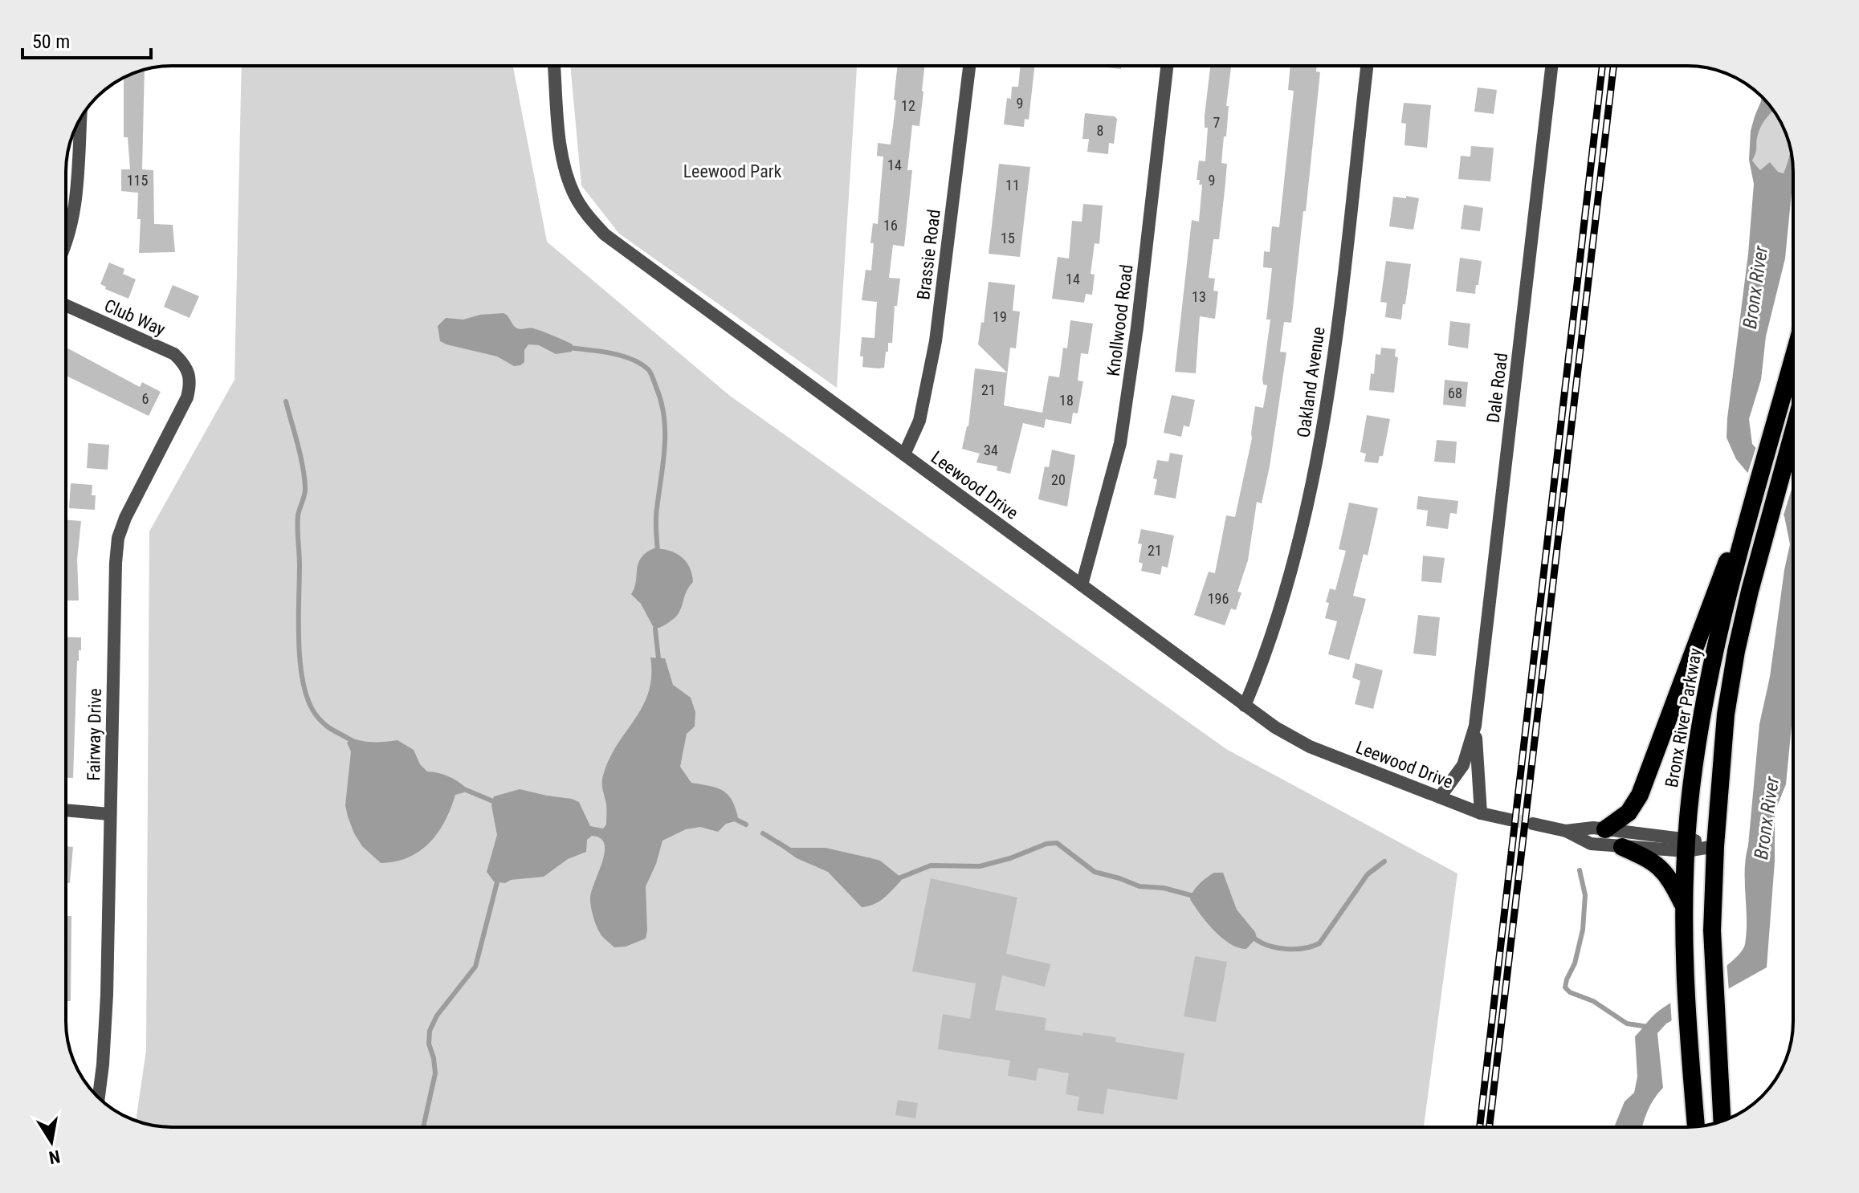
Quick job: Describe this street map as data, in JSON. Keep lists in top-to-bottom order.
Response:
{
  "streets": {
    "highway": ["Bronx River Parkway"],
    "street": [
      "Brassie Road",
      "Club Way",
      "Knollwood Road",
      "Oakland Avenue",
      "Dale Road",
      "Leewood Drive",
      "Fairway Drive"
    ]
  },
  "crossings": [
    ["Brassie Road", "Leewood Drive"],
    ["Club Way", "Fairway Drive"],
    ["Knollwood Road", "Leewood Drive"],
    ["Oakland Avenue", "Leewood Drive"],
    ["Dale Road", "Leewood Drive"]
  ],
  "water": ["Bronx River"],
  "parks": ["Leewood Park"],
  "house_numbers": [
    "9",
    "12",
    "7",
    "8",
    "14",
    "115",
    "9",
    "11",
    "16",
    "15",
    "14",
    "13",
    "19",
    "21",
    "68",
    "6",
    "18",
    "34",
    "20",
    "21",
    "196"
  ],
  "scale_bar": "50 m",
  "north": "bottom"
}
